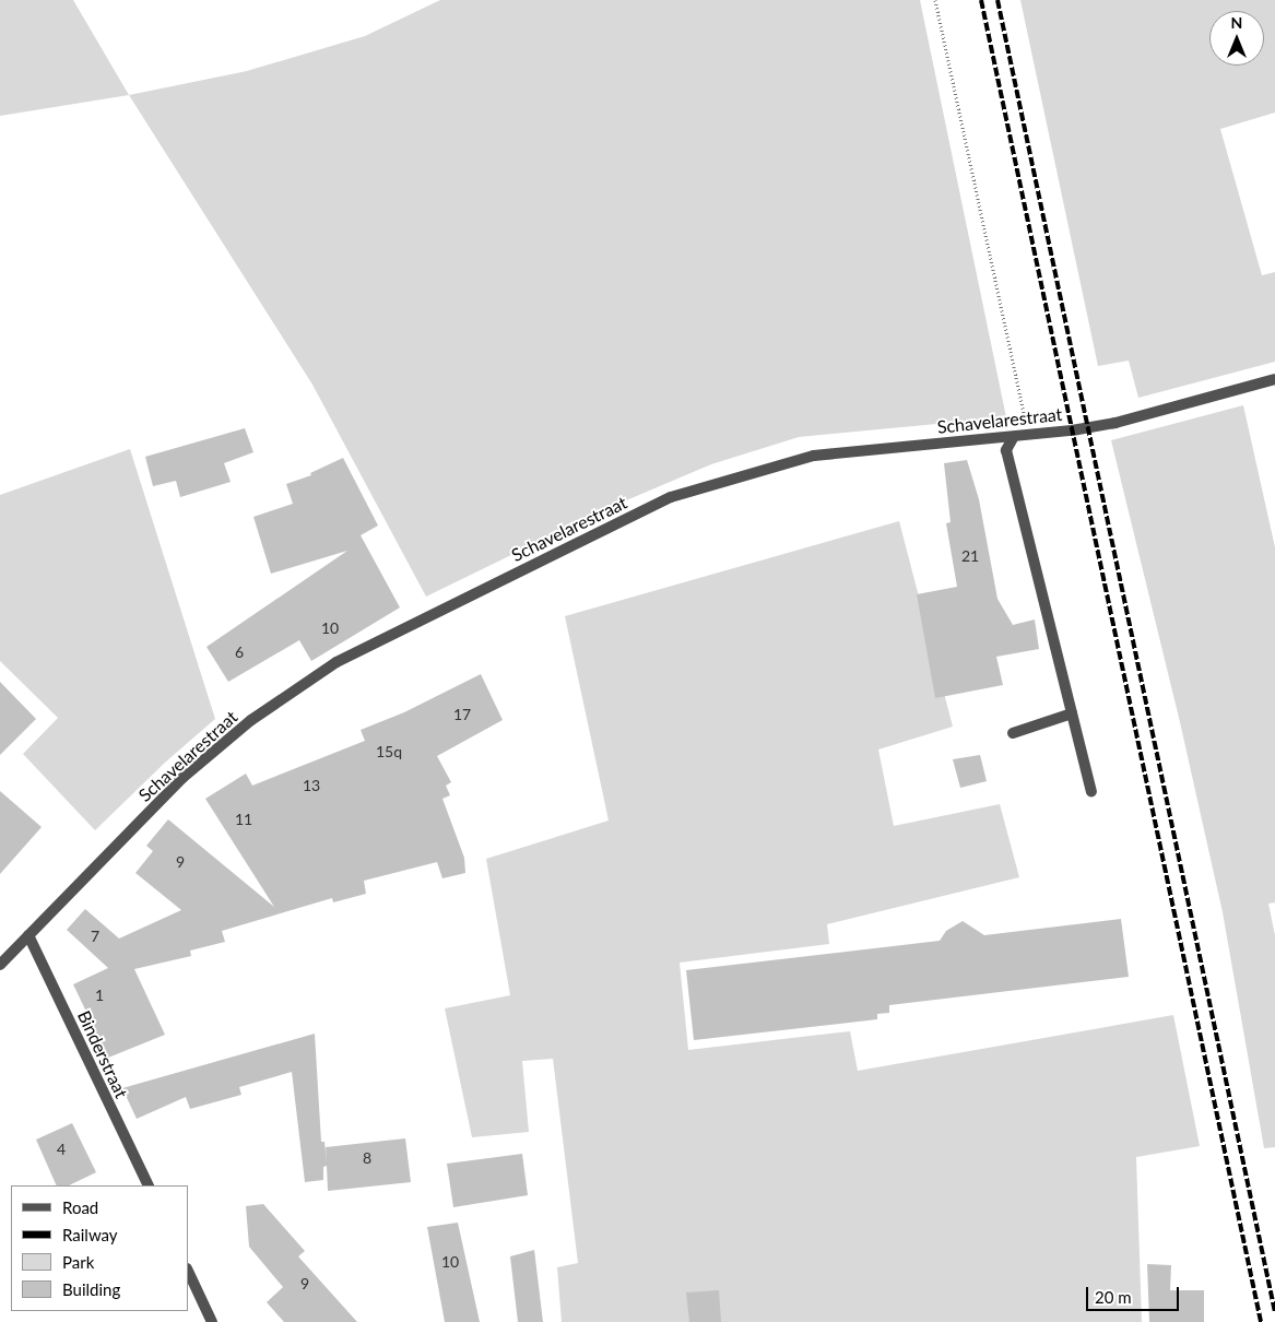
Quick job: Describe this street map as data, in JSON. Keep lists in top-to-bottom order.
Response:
{
  "streets": {
    "street": ["Schavelarestraat", "Binderstraat"]
  },
  "crossings": [
    ["Schavelarestraat", "Binderstraat"]
  ],
  "house_numbers": [
    "21",
    "10",
    "6",
    "17",
    "15q",
    "13",
    "11",
    "9",
    "7",
    "1",
    "4",
    "8",
    "10",
    "9"
  ],
  "legend": [
    "Road",
    "Railway",
    "Park",
    "Building"
  ],
  "scale_bar": "20 m",
  "north": "top"
}
